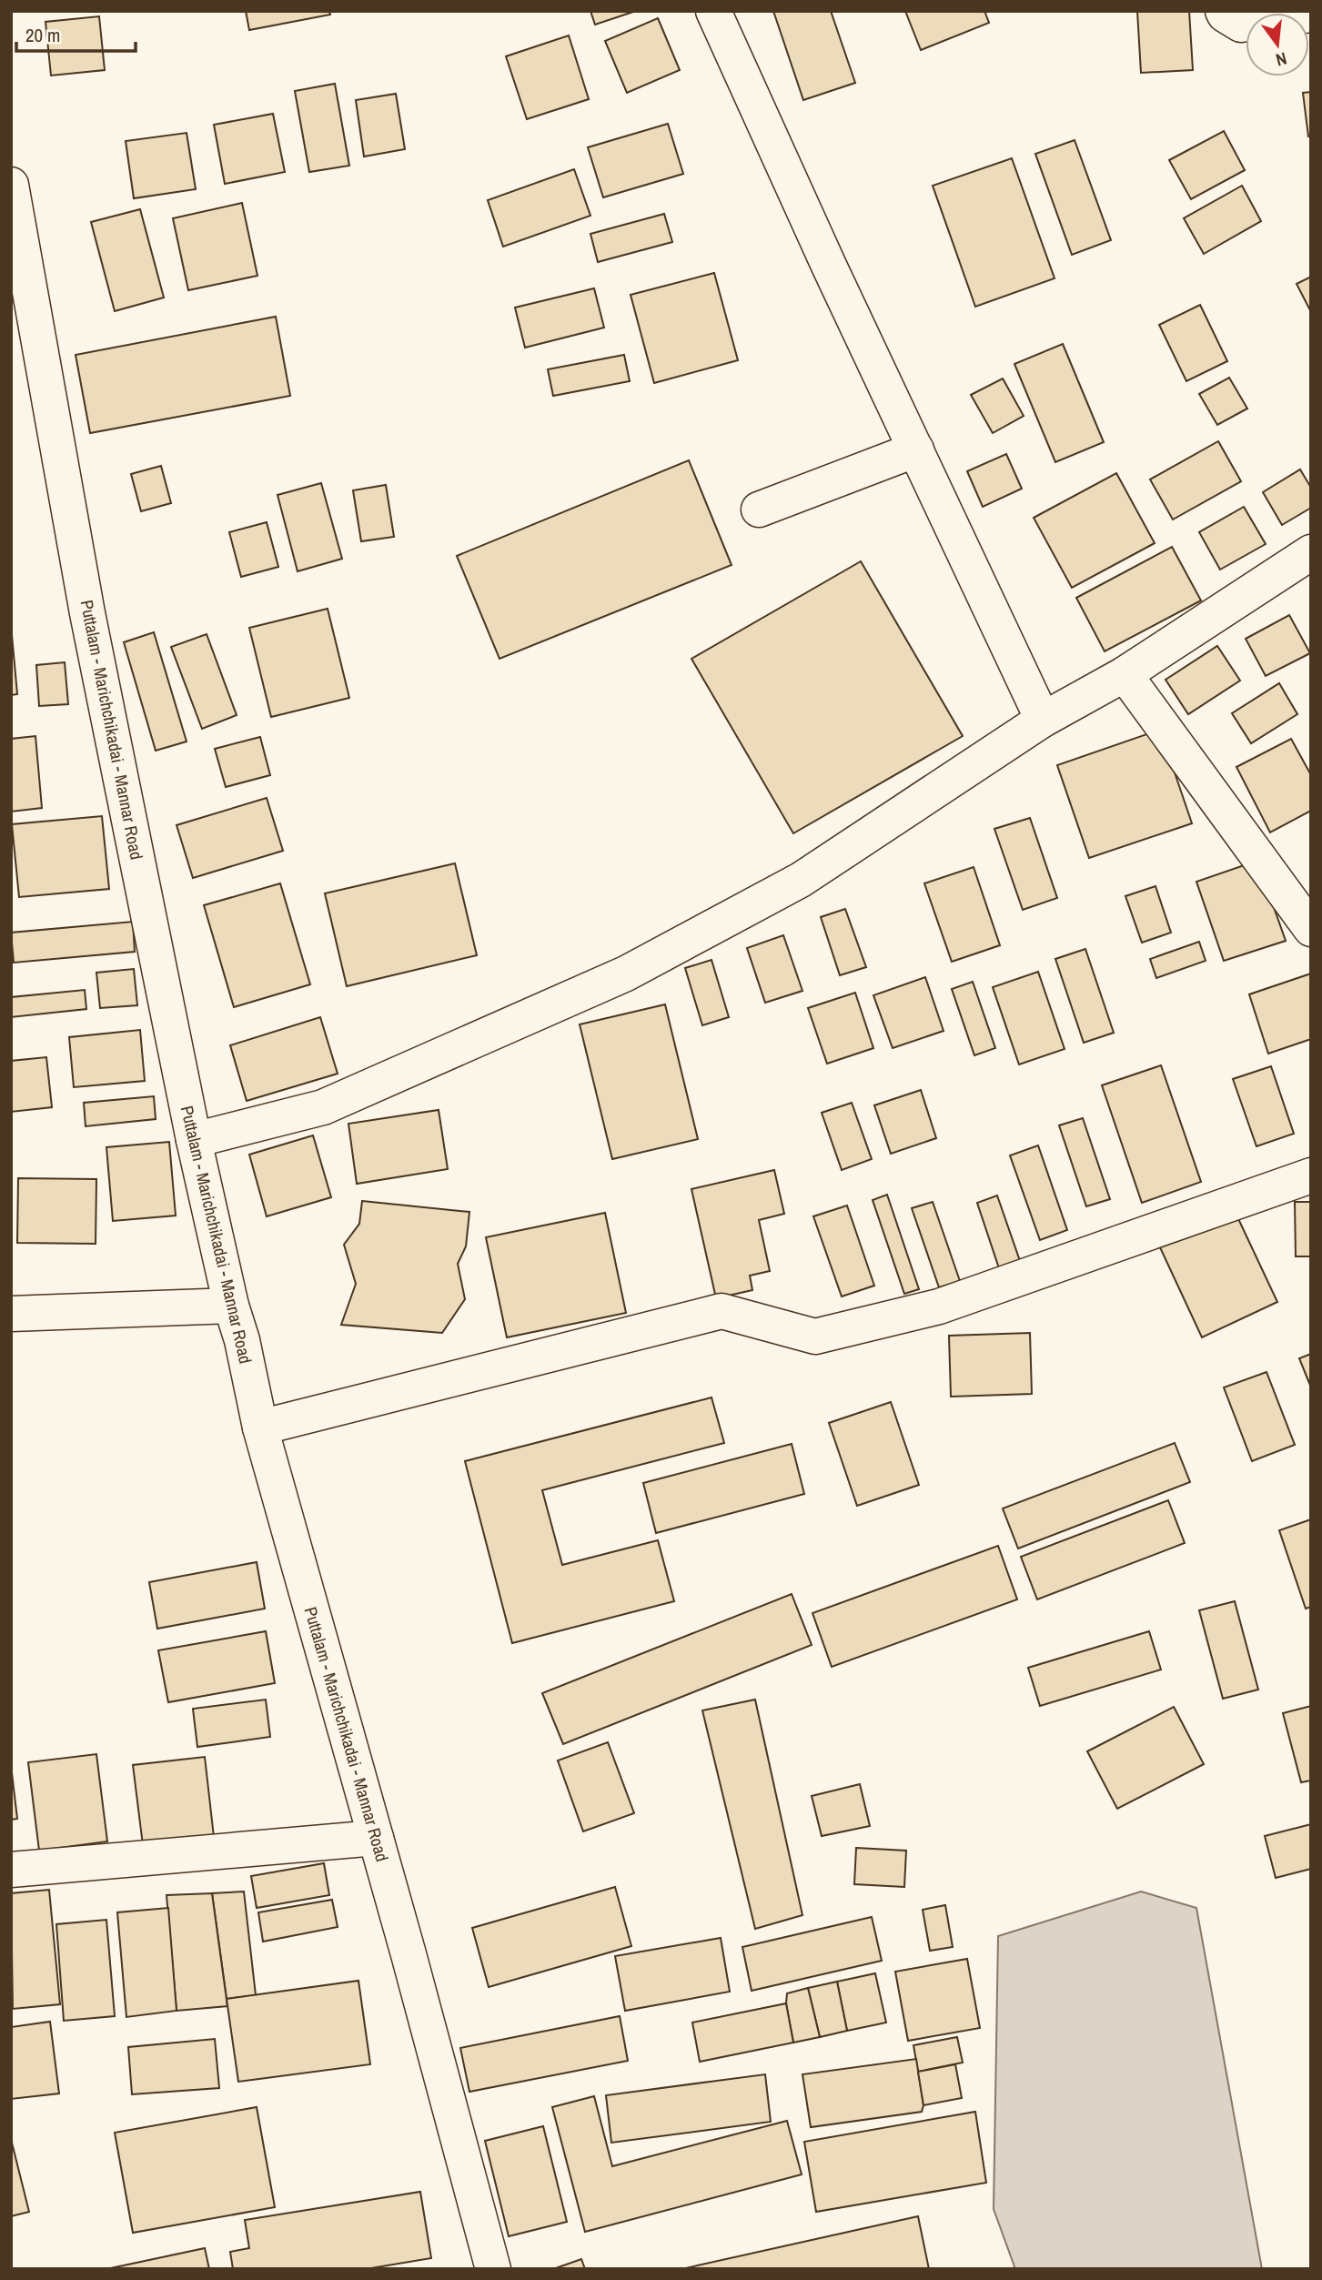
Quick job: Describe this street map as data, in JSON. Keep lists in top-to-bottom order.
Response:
{
  "streets": {
    "street": ["Puttalam - Marichchikadai - Mannar Road"]
  },
  "scale_bar": "20 m",
  "north": "bottom"
}
